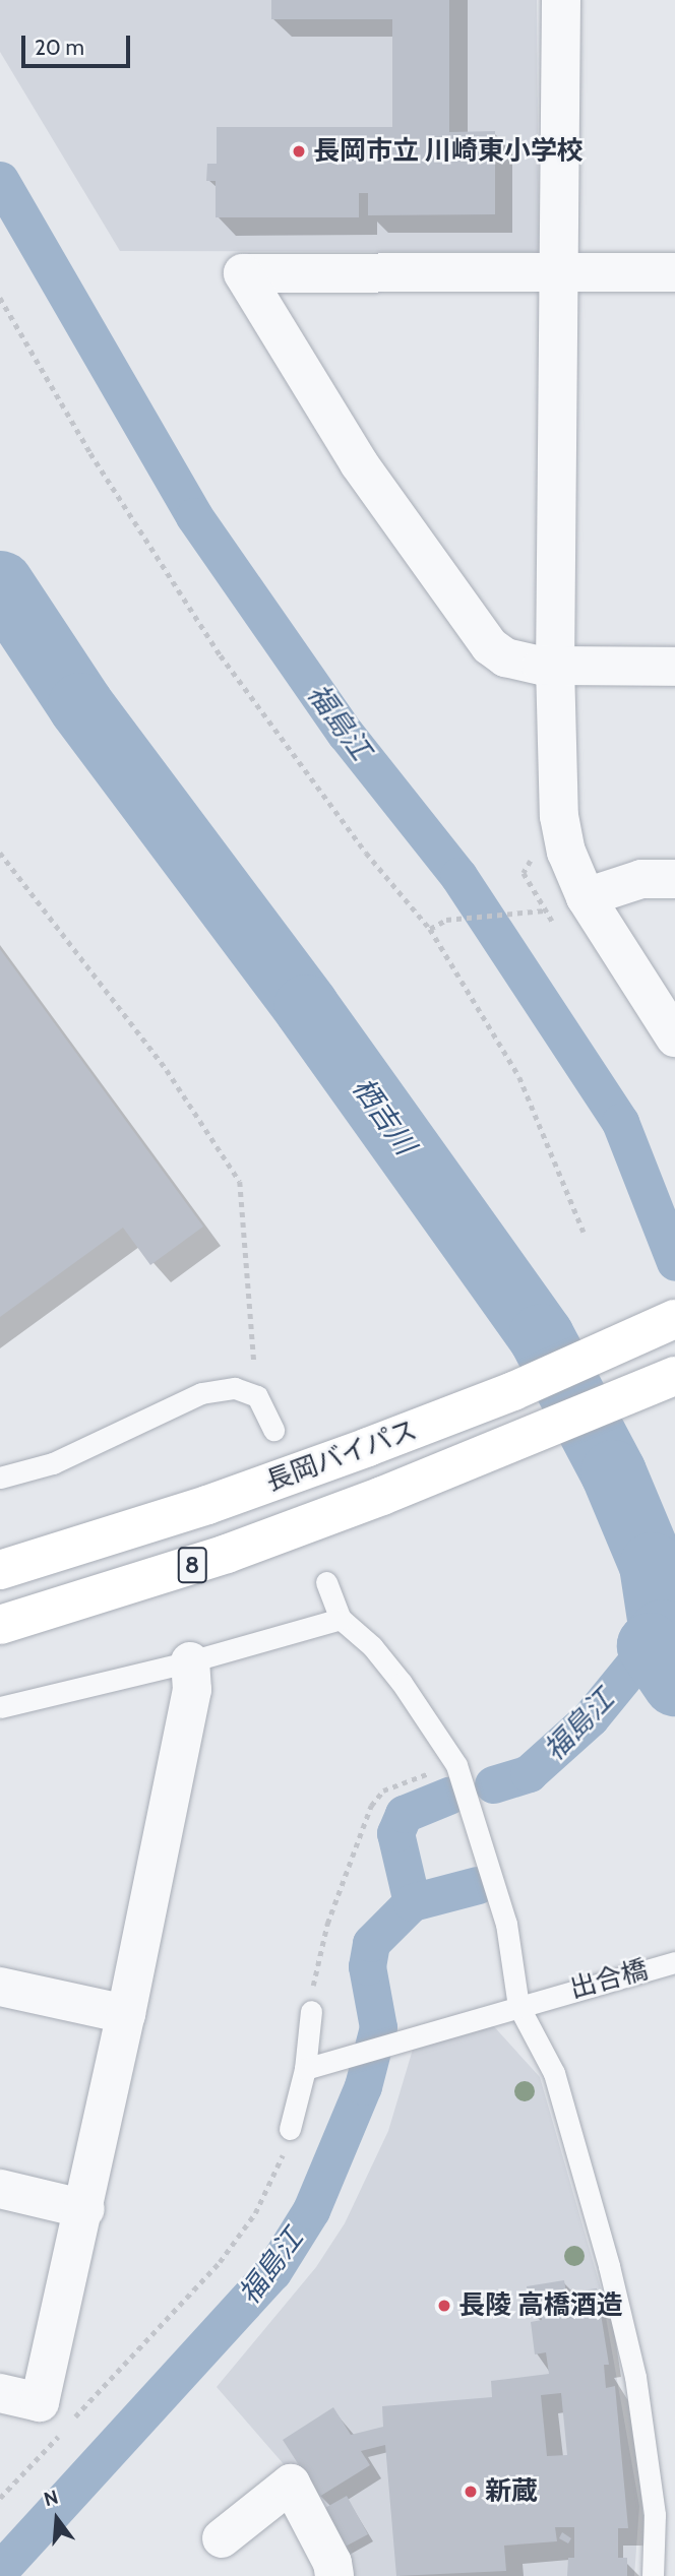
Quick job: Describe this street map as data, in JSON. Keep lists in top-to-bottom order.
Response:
{
  "streets": {
    "highway": ["長岡バイパス", "8"],
    "lane": ["出合橋"]
  },
  "water": ["福島江", "栖吉川"],
  "places": ["長岡市立 川崎東小学校", "長陵 高橋酒造", "新蔵"],
  "scale_bar": "20 m",
  "north": "top"
}
